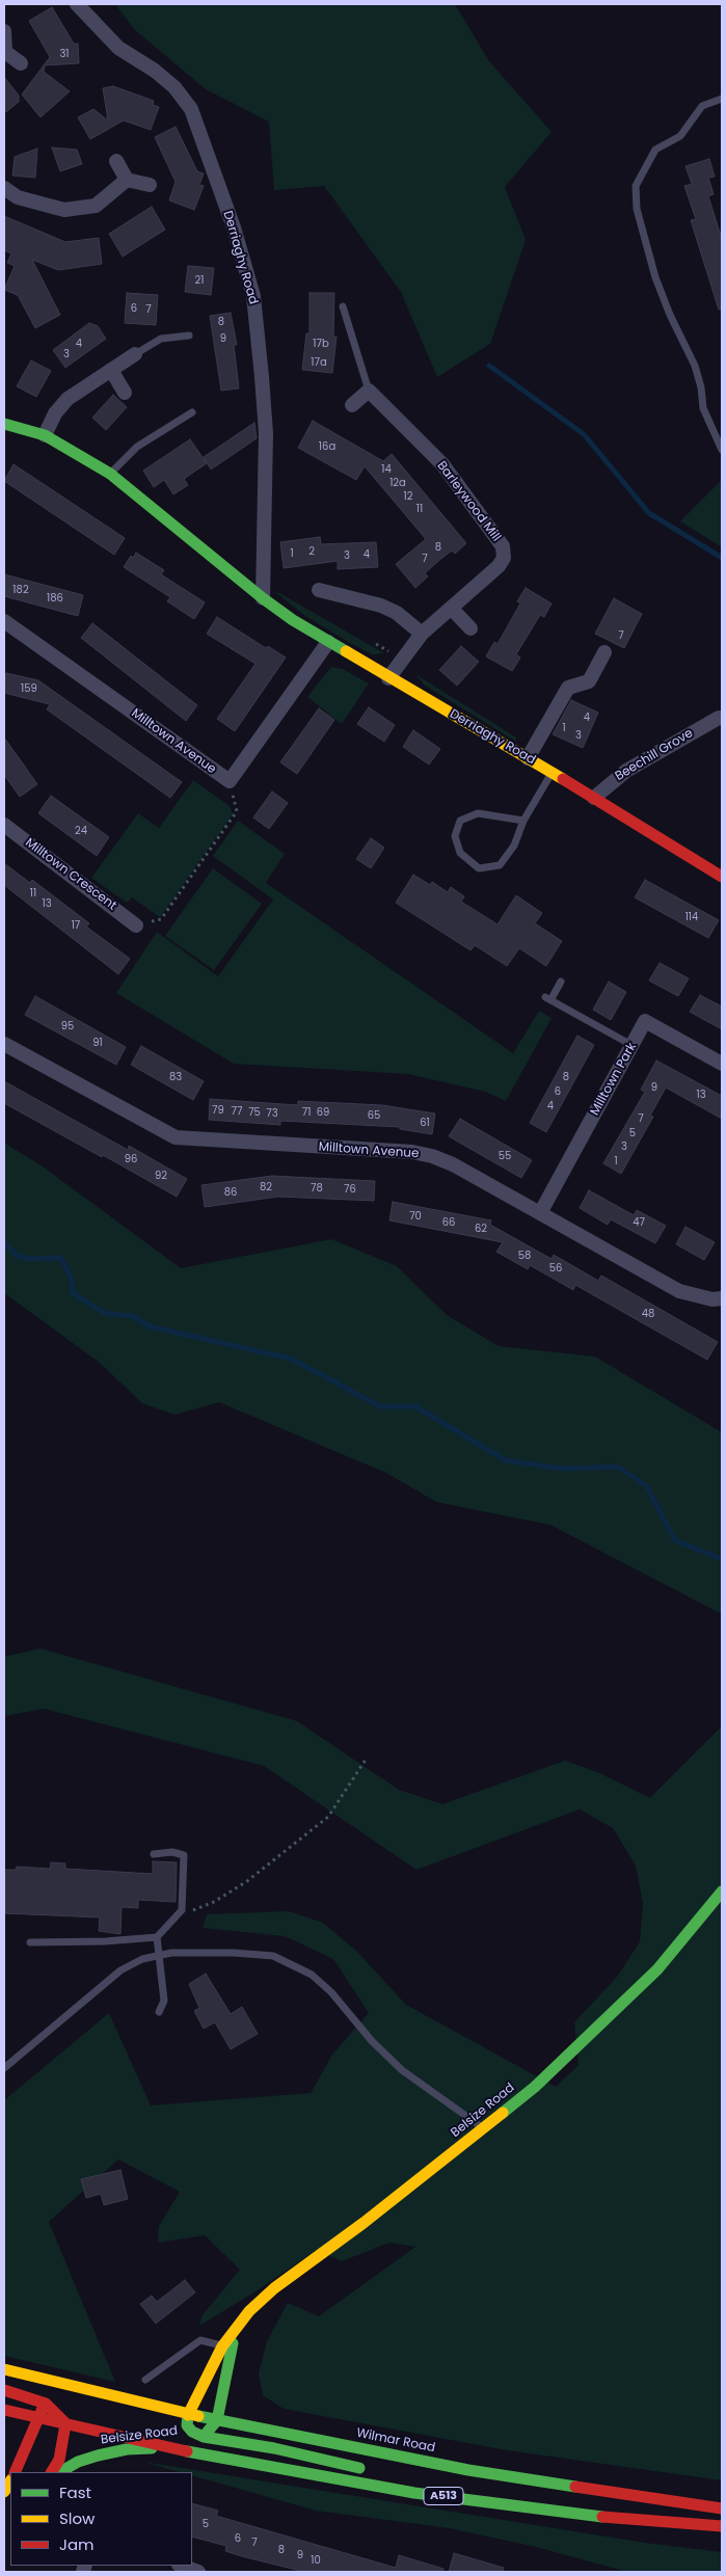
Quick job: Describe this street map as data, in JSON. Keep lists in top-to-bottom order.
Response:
{
  "streets": {
    "street": [
      "Derriaghy Road",
      "Barleywood Mill",
      "Milltown Avenue",
      "Beechill Grove",
      "Milltown Crescent",
      "Milltown Park",
      "Belsize Road",
      "Wilmar Road",
      "A513"
    ]
  },
  "crossings": [
    ["Derriaghy Road", "Barleywood Mill"],
    ["Derriaghy Road", "Milltown Avenue"],
    ["Derriaghy Road", "Beechill Grove"],
    ["Milltown Avenue", "Milltown Park"],
    ["Belsize Road", "Wilmar Road"],
    ["Belsize Road", "A513"],
    ["Wilmar Road", "A513"]
  ],
  "house_numbers": [
    "31",
    "21",
    "6",
    "7",
    "8",
    "9",
    "4",
    "17b",
    "3",
    "17a",
    "16a",
    "14",
    "12a",
    "12",
    "11",
    "8",
    "2",
    "1",
    "4",
    "3",
    "7",
    "182",
    "186",
    "7",
    "159",
    "4",
    "1",
    "3",
    "24",
    "11",
    "13",
    "114",
    "17",
    "95",
    "91",
    "83",
    "8",
    "9",
    "6",
    "13",
    "4",
    "79",
    "77",
    "75",
    "71",
    "69",
    "73",
    "65",
    "7",
    "61",
    "5",
    "3",
    "55",
    "96",
    "1",
    "92",
    "82",
    "78",
    "76",
    "86",
    "70",
    "66",
    "47",
    "62",
    "58",
    "56",
    "48",
    "5",
    "6",
    "7",
    "8",
    "9",
    "10"
  ],
  "legend": ["Fast", "Slow", "Jam"]
}
